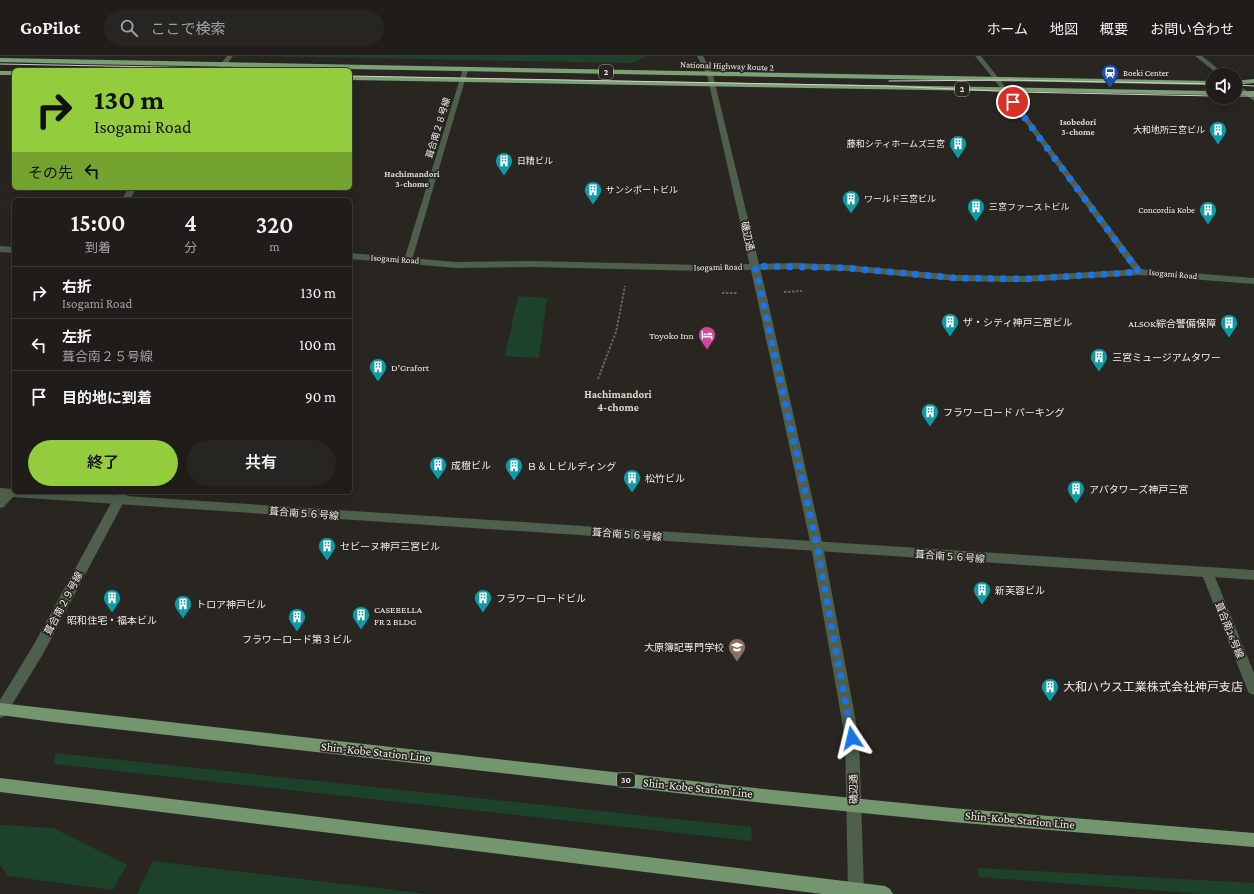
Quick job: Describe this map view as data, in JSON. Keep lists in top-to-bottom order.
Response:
{
  "streets": {
    "highway": ["National Highway Route 2", "2"],
    "main road": ["Shin-Kobe Station Line", "30"],
    "street": [
      "葺合南２８号線",
      "磯辺通",
      "Isogami Road",
      "葺合南５６号線",
      "葺合南２９号線",
      "葺合南26号線"
    ]
  },
  "crossings": [
    ["National Highway Route 2", "葺合南２８号線"],
    ["National Highway Route 2", "磯辺通"],
    ["葺合南２８号線", "Isogami Road"],
    ["磯辺通", "Isogami Road"],
    ["磯辺通", "葺合南５６号線"],
    ["磯辺通", "Shin-Kobe Station Line"],
    ["葺合南５６号線", "葺合南２９号線"],
    ["葺合南５６号線", "葺合南26号線"],
    ["葺合南２９号線", "Shin-Kobe Station Line"]
  ],
  "districts": ["Isobedori 3-chome", "Hachimandori 3-chome", "Hachimandori 4-chome"],
  "places": {
    "station": ["Boeki Center"],
    "building": [
      "大和地所三宮ビル",
      "藤和シティホームズ三宮",
      "日精ビル",
      "サンシポートビル",
      "ワールド三宮ビル",
      "三宮ファーストビル",
      "Concordia Kobe",
      "ザ・シティ神戸三宮ビル",
      "ALSOK綜合警備保障",
      "三宮ミュージアムタワー",
      "D'Grafort",
      "フラワーロード パーキング",
      "成樹ビル",
      "Ｂ＆Ｌビルディング",
      "松竹ビル",
      "アパタワーズ神戸三宮",
      "セビーヌ神戸三宮ビル",
      "新芙蓉ビル",
      "昭和住宅・福本ビル",
      "フラワーロードビル",
      "トロア神戸ビル",
      "CASEBELLA FR 2 BLDG",
      "フラワーロード第３ビル",
      "大和ハウス工業株式会社神戸支店"
    ],
    "hotel": ["Toyoko Inn"],
    "school or university": ["大原簿記専門学校"]
  },
  "page": {
    "header": "GoPilot",
    "search": "ここで検索",
    "nav": [
      "ホーム",
      "地図",
      "概要",
      "お問い合わせ"
    ],
    "turn": ["130 m", "Isogami Road"],
    "then": "その先",
    "eta": [
      "15:00",
      "到着",
      "4",
      "分",
      "320",
      "m"
    ],
    "list": [
      {
        "name": "右折",
        "note": "Isogami Road",
        "value": "130 m"
      },
      {
        "name": "左折",
        "note": "葺合南２５号線",
        "value": "100 m"
      },
      {
        "name": "目的地に到着",
        "value": "90 m"
      }
    ],
    "buttons": ["終了", "共有"]
  }
}
